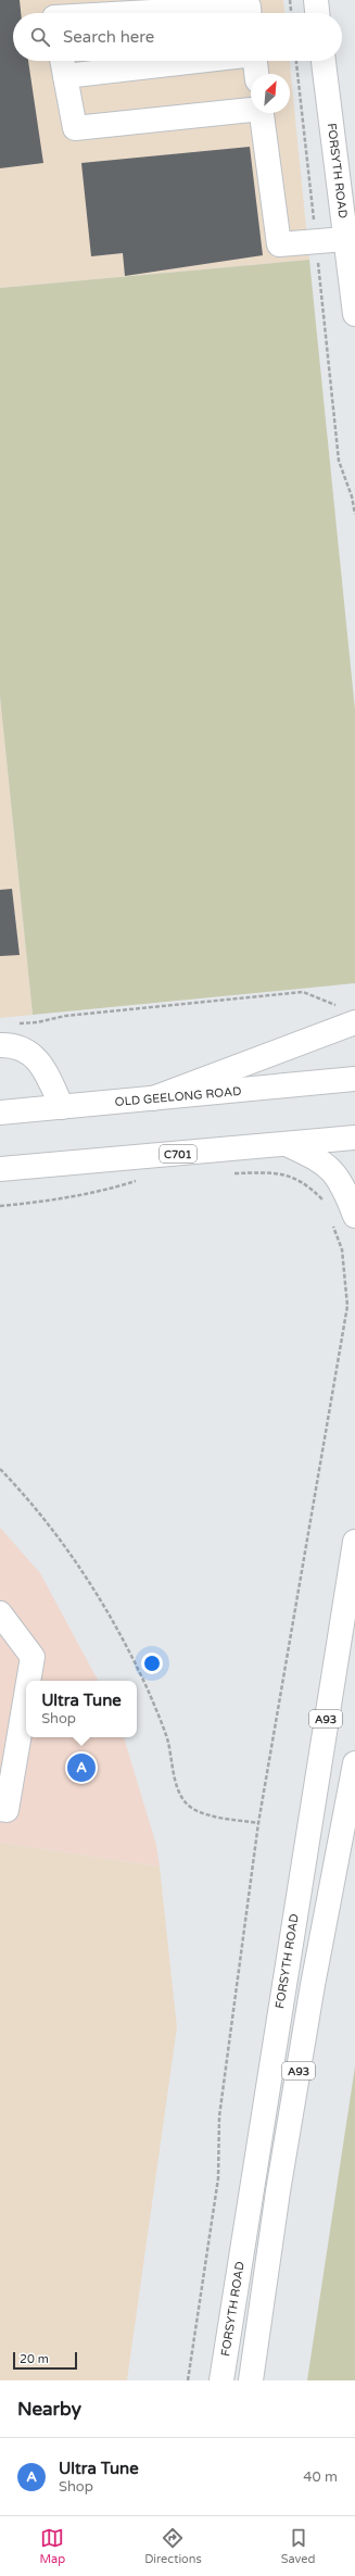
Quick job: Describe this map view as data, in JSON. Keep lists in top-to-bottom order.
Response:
{
  "streets": {
    "main road": [
      "FORSYTH ROAD",
      "OLD GEELONG ROAD",
      "C701",
      "A93"
    ]
  },
  "scale_bar": "20 m",
  "north": "top right",
  "page": {
    "search": "Search here",
    "popup": ["Ultra Tune", "Shop"],
    "pins": "A",
    "scale": "20 m",
    "heading": "Nearby",
    "list": [
      {
        "mark": "A",
        "name": "Ultra Tune",
        "note": "Shop",
        "value": "40 m"
      }
    ],
    "nav": ["Map", "Directions", "Saved"]
  }
}
